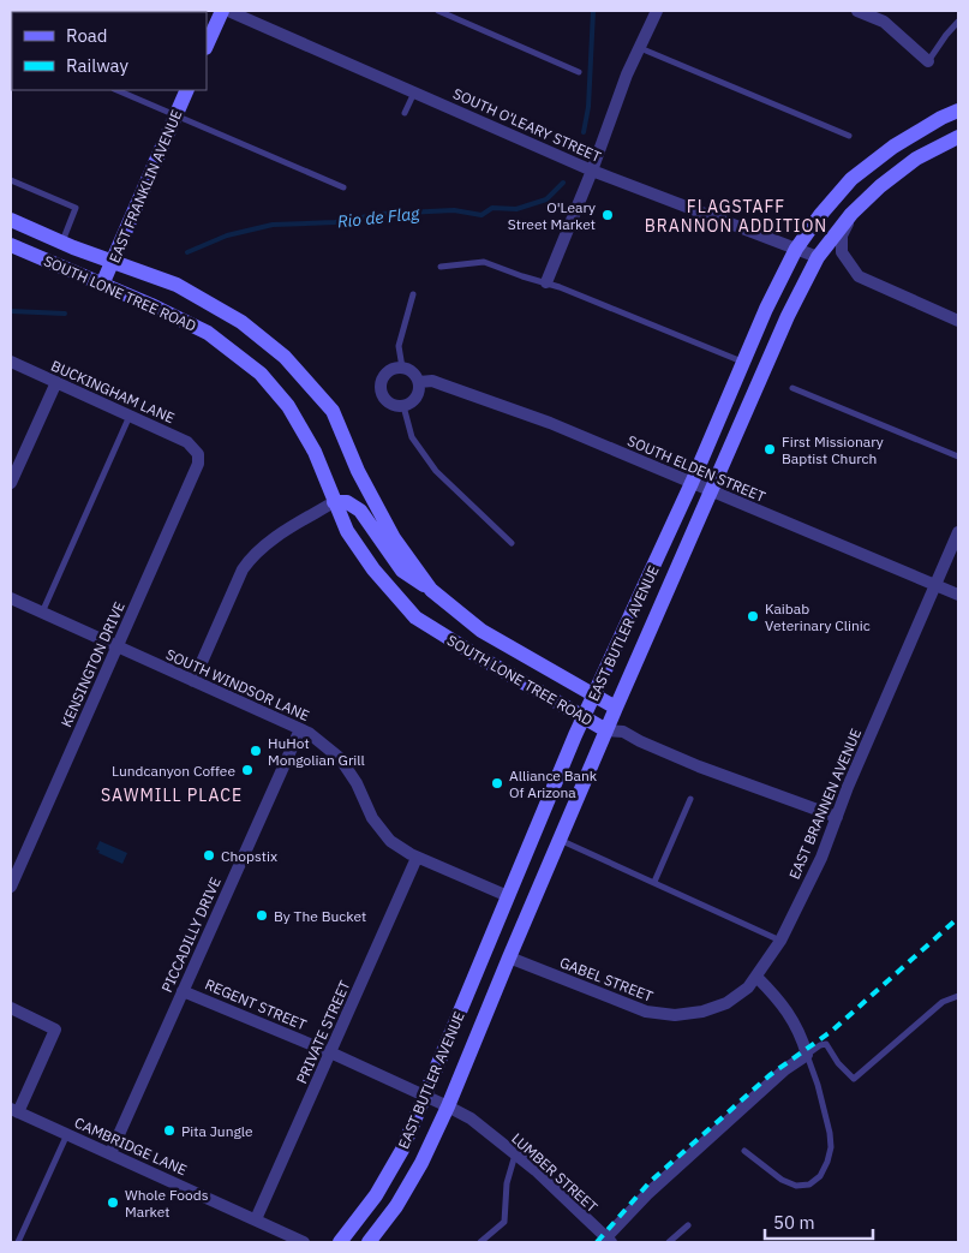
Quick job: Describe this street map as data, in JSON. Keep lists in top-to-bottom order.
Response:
{
  "streets": {
    "main road": ["EAST FRANKLIN AVENUE", "SOUTH LONE TREE ROAD", "EAST BUTLER AVENUE"],
    "street": [
      "SOUTH O'LEARY STREET",
      "BUCKINGHAM LANE",
      "SOUTH ELDEN STREET",
      "KENSINGTON DRIVE",
      "SOUTH WINDSOR LANE",
      "EAST BRANNEN AVENUE",
      "PICCADILLY DRIVE",
      "GABEL STREET",
      "REGENT STREET",
      "PRIVATE STREET",
      "CAMBRIDGE LANE",
      "LUMBER STREET"
    ]
  },
  "crossings": [
    ["SOUTH O'LEARY STREET", "EAST BUTLER AVENUE"],
    ["EAST FRANKLIN AVENUE", "SOUTH LONE TREE ROAD"],
    ["SOUTH LONE TREE ROAD", "EAST BUTLER AVENUE"],
    ["BUCKINGHAM LANE", "KENSINGTON DRIVE"],
    ["SOUTH ELDEN STREET", "EAST BUTLER AVENUE"],
    ["SOUTH ELDEN STREET", "EAST BRANNEN AVENUE"],
    ["EAST BUTLER AVENUE", "SOUTH WINDSOR LANE"],
    ["EAST BUTLER AVENUE", "GABEL STREET"],
    ["EAST BUTLER AVENUE", "REGENT STREET"],
    ["EAST BUTLER AVENUE", "LUMBER STREET"],
    ["KENSINGTON DRIVE", "SOUTH WINDSOR LANE"],
    ["SOUTH WINDSOR LANE", "PICCADILLY DRIVE"],
    ["SOUTH WINDSOR LANE", "PRIVATE STREET"],
    ["EAST BRANNEN AVENUE", "GABEL STREET"],
    ["PICCADILLY DRIVE", "REGENT STREET"],
    ["PICCADILLY DRIVE", "CAMBRIDGE LANE"],
    ["REGENT STREET", "PRIVATE STREET"],
    ["REGENT STREET", "LUMBER STREET"],
    ["PRIVATE STREET", "CAMBRIDGE LANE"]
  ],
  "districts": ["FLAGSTAFF BRANNON ADDITION", "SAWMILL PLACE"],
  "water": ["Rio de Flag"],
  "places": [
    "O'Leary Street Market",
    "First Missionary Baptist Church",
    "Kaibab Veterinary Clinic",
    "HuHot Mongolian Grill",
    "Lundcanyon Coffee",
    "Alliance Bank Of Arizona",
    "Chopstix",
    "By The Bucket",
    "Pita Jungle",
    "Whole Foods Market"
  ],
  "legend": ["Road", "Railway"],
  "scale_bar": "50 m"
}
